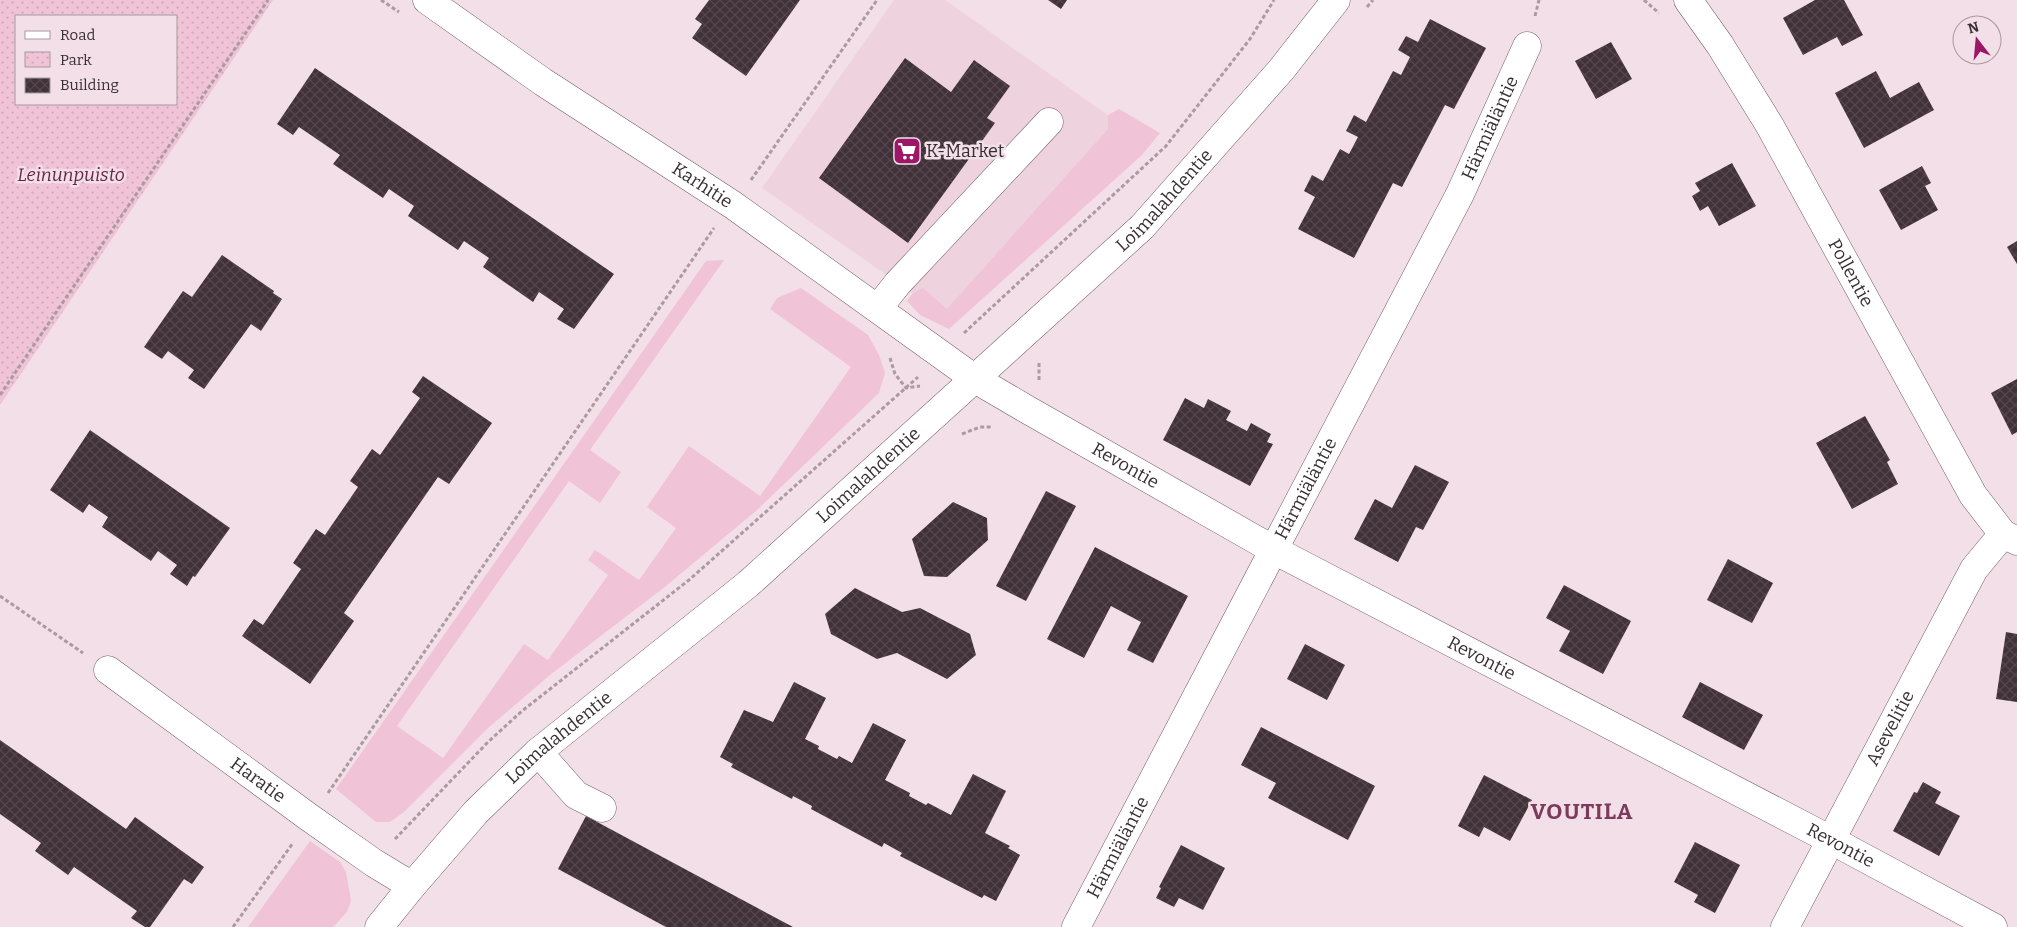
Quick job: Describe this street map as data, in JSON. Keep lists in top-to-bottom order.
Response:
{
  "streets": {
    "street": [
      "Härmiäläntie",
      "Karhitie",
      "Loimalahdentie",
      "Pollentie",
      "Revontie",
      "Asevelitie",
      "Haratie"
    ]
  },
  "crossings": [
    ["Härmiäläntie", "Revontie"],
    ["Karhitie", "Loimalahdentie"],
    ["Karhitie", "Revontie"],
    ["Loimalahdentie", "Revontie"],
    ["Loimalahdentie", "Haratie"],
    ["Pollentie", "Asevelitie"],
    ["Revontie", "Asevelitie"]
  ],
  "districts": ["VOUTILA"],
  "parks": ["Leinunpuisto"],
  "places": {
    "supermarket": ["K-Market"]
  },
  "legend": ["Road", "Park", "Building"],
  "north": "top"
}
